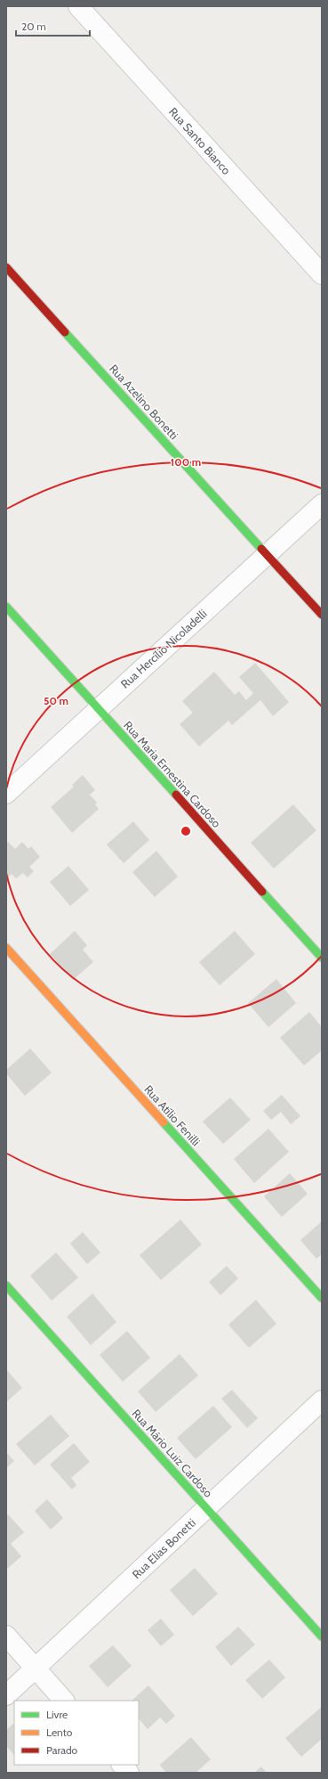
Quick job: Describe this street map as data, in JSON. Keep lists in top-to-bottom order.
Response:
{
  "streets": {
    "street": [
      "Rua Santo Bianco",
      "Rua Azelino Bonetti",
      "Rua Hercílio Nicoladelli",
      "Rua Maria Ernestina Cardoso",
      "Rua Atílio Fenilli",
      "Rua Mário Luiz Cardoso",
      "Rua Elias Bonetti"
    ]
  },
  "crossings": [
    ["Rua Azelino Bonetti", "Rua Hercílio Nicoladelli"],
    ["Rua Hercílio Nicoladelli", "Rua Maria Ernestina Cardoso"],
    ["Rua Mário Luiz Cardoso", "Rua Elias Bonetti"]
  ],
  "legend": ["Livre", "Lento", "Parado"],
  "scale_bar": "20 m",
  "rings": ["100 m", "50 m"]
}
